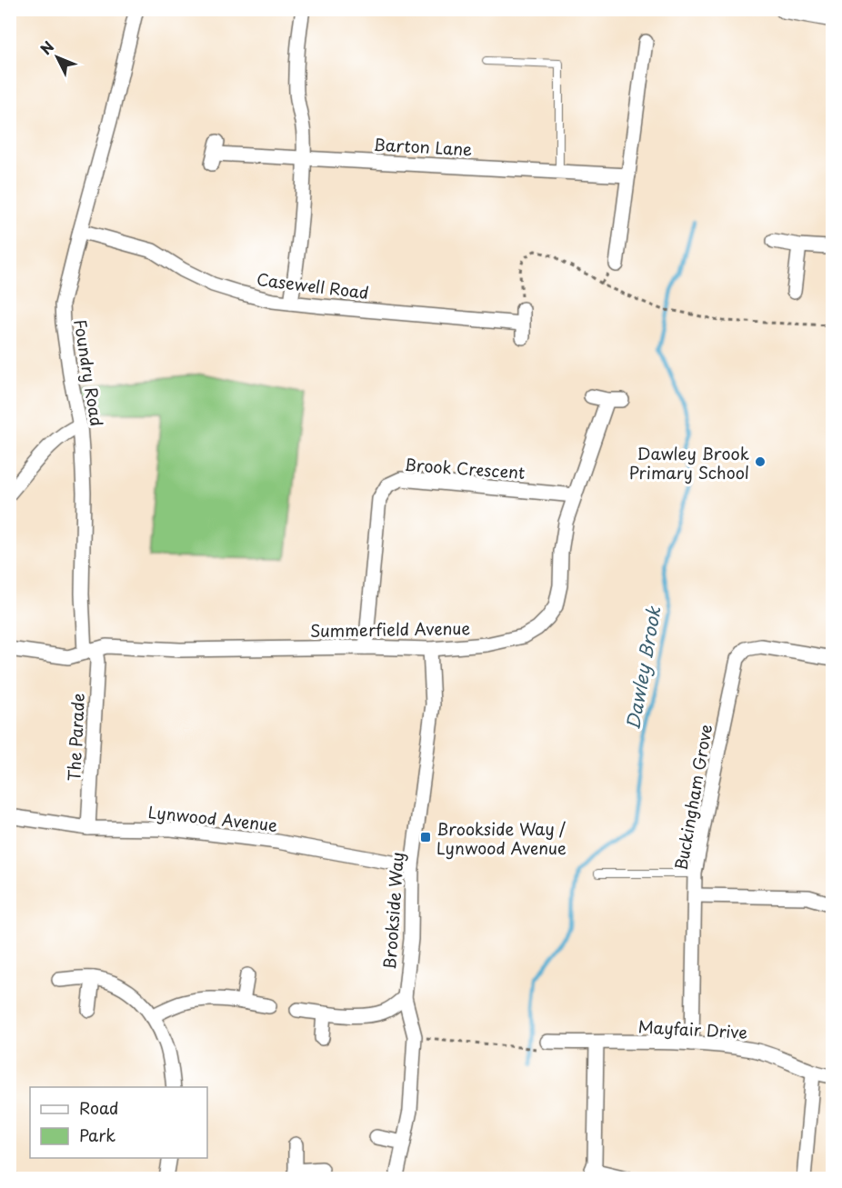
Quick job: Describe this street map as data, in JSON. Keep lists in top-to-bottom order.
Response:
{
  "streets": {
    "street": [
      "Barton Lane",
      "Casewell Road",
      "Foundry Road",
      "Brook Crescent",
      "Summerfield Avenue",
      "The Parade",
      "Buckingham Grove",
      "Lynwood Avenue",
      "Brookside Way",
      "Mayfair Drive"
    ]
  },
  "crossings": [
    ["Casewell Road", "Foundry Road"],
    ["Foundry Road", "Summerfield Avenue"],
    ["Foundry Road", "The Parade"],
    ["Brook Crescent", "Summerfield Avenue"],
    ["Summerfield Avenue", "The Parade"],
    ["Summerfield Avenue", "Brookside Way"],
    ["The Parade", "Lynwood Avenue"],
    ["Buckingham Grove", "Mayfair Drive"],
    ["Lynwood Avenue", "Brookside Way"]
  ],
  "water": ["Dawley Brook"],
  "places": {
    "other": ["Dawley Brook Primary School"],
    "transit": ["Brookside Way / Lynwood Avenue"]
  },
  "legend": ["Road", "Park"],
  "north": "top left"
}
